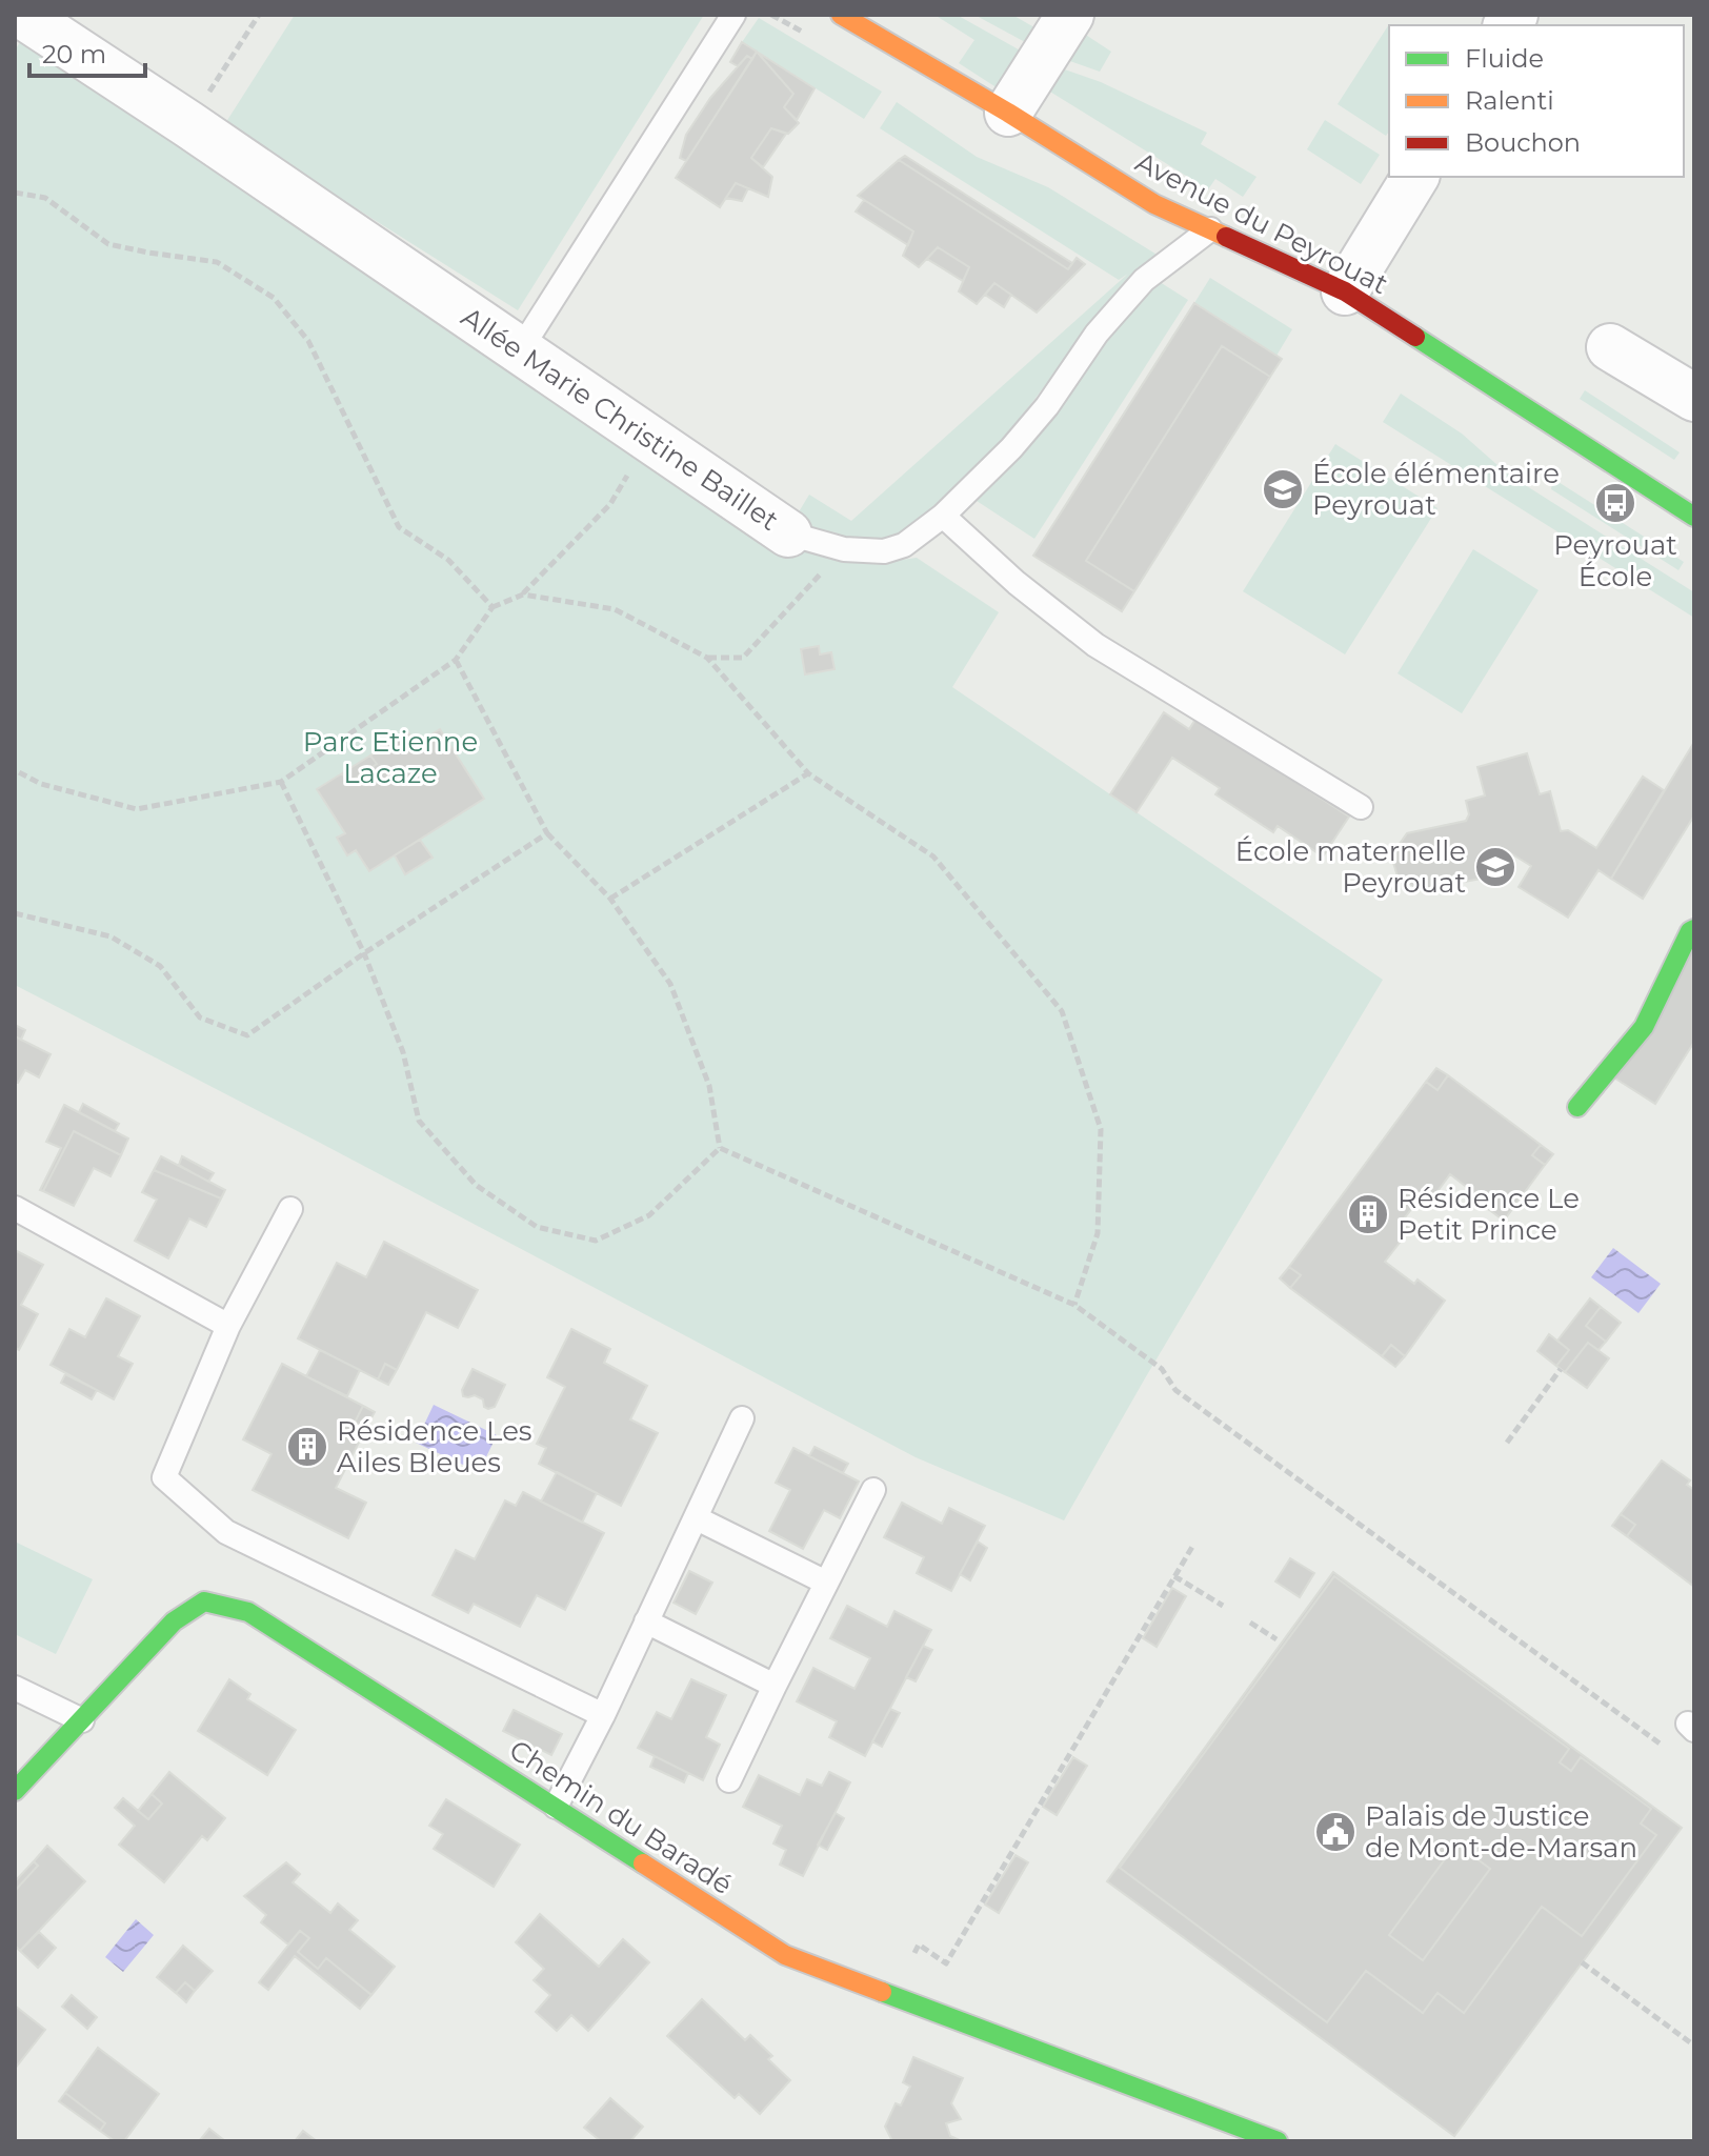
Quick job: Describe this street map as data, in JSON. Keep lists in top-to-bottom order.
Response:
{
  "streets": {
    "street": ["Avenue du Peyrouat", "Allée Marie Christine Baillet", "Chemin du Baradé"]
  },
  "crossings": [
    ["Avenue du Peyrouat", "Allée Marie Christine Baillet"]
  ],
  "parks": ["Parc Etienne Lacaze"],
  "places": {
    "school or university": ["École élémentaire Peyrouat", "École maternelle Peyrouat"],
    "bus stop": ["Peyrouat École"],
    "building": ["Résidence Le Petit Prince", "Résidence Les Ailes Bleues"],
    "public building": ["Palais de Justice de Mont-de-Marsan"]
  },
  "legend": ["Fluide", "Ralenti", "Bouchon"],
  "scale_bar": "20 m"
}
